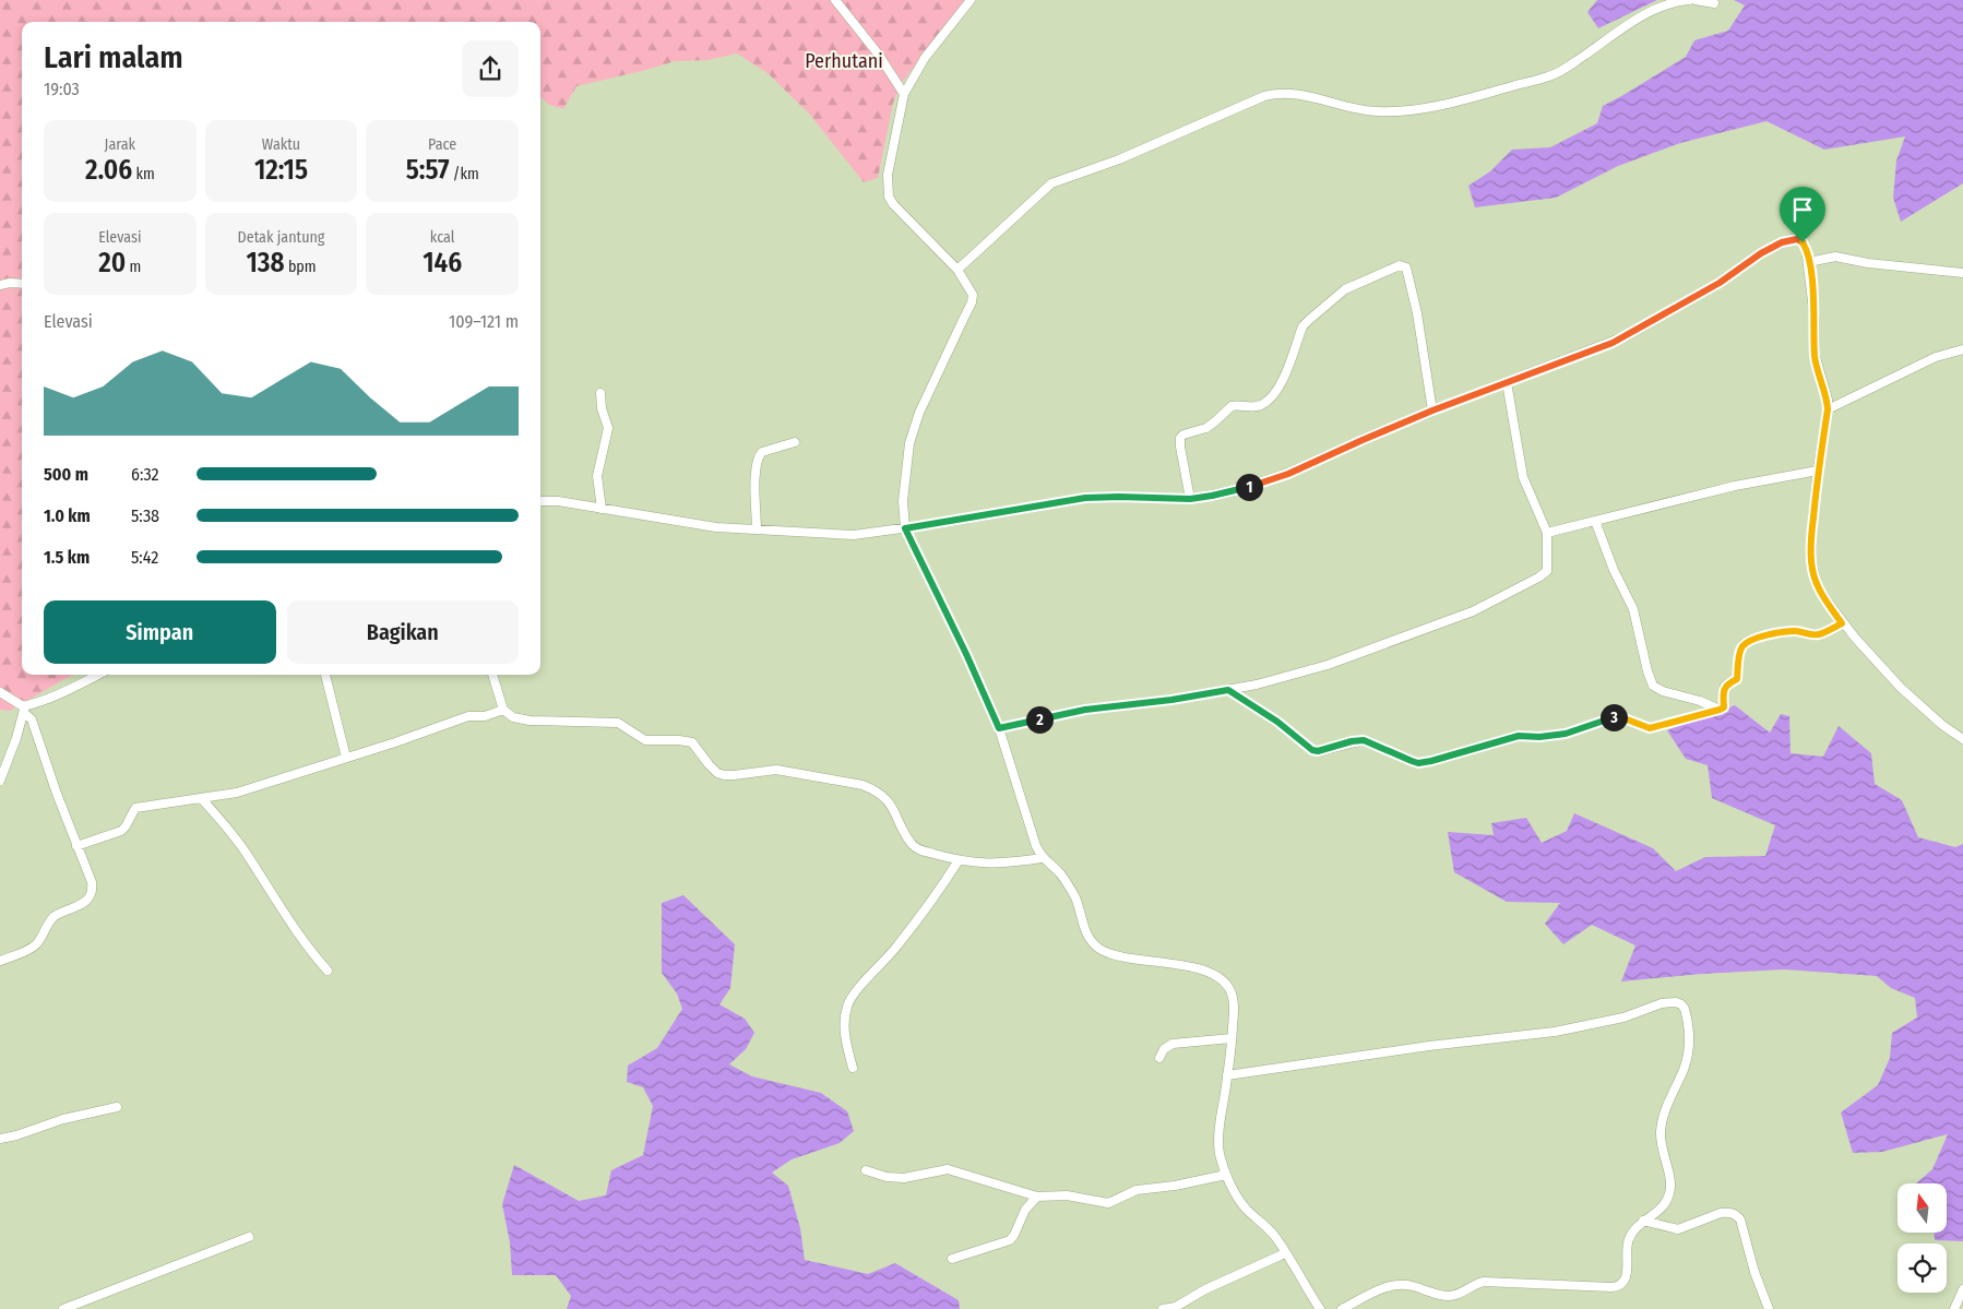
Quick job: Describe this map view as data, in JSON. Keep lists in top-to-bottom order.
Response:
{
  "parks": ["Perhutani"],
  "north": "top",
  "page": {
    "heading": ["Lari malam", "19:03"],
    "stats": [
      ["Jarak", "2.06 km"],
      ["Waktu", "12:15"],
      ["Pace", "5:57 /km"],
      ["Elevasi", "20 m"],
      ["Detak jantung", "138 bpm"],
      ["kcal", "146"]
    ],
    "chart": ["Elevasi", "109–121 m"],
    "list": [
      {
        "name": "500 m",
        "note": "6:32"
      },
      {
        "name": "1.0 km",
        "note": "5:38"
      },
      {
        "name": "1.5 km",
        "note": "5:42"
      }
    ],
    "pins": ["1", "3", "2"],
    "buttons": ["Simpan", "Bagikan"]
  }
}
